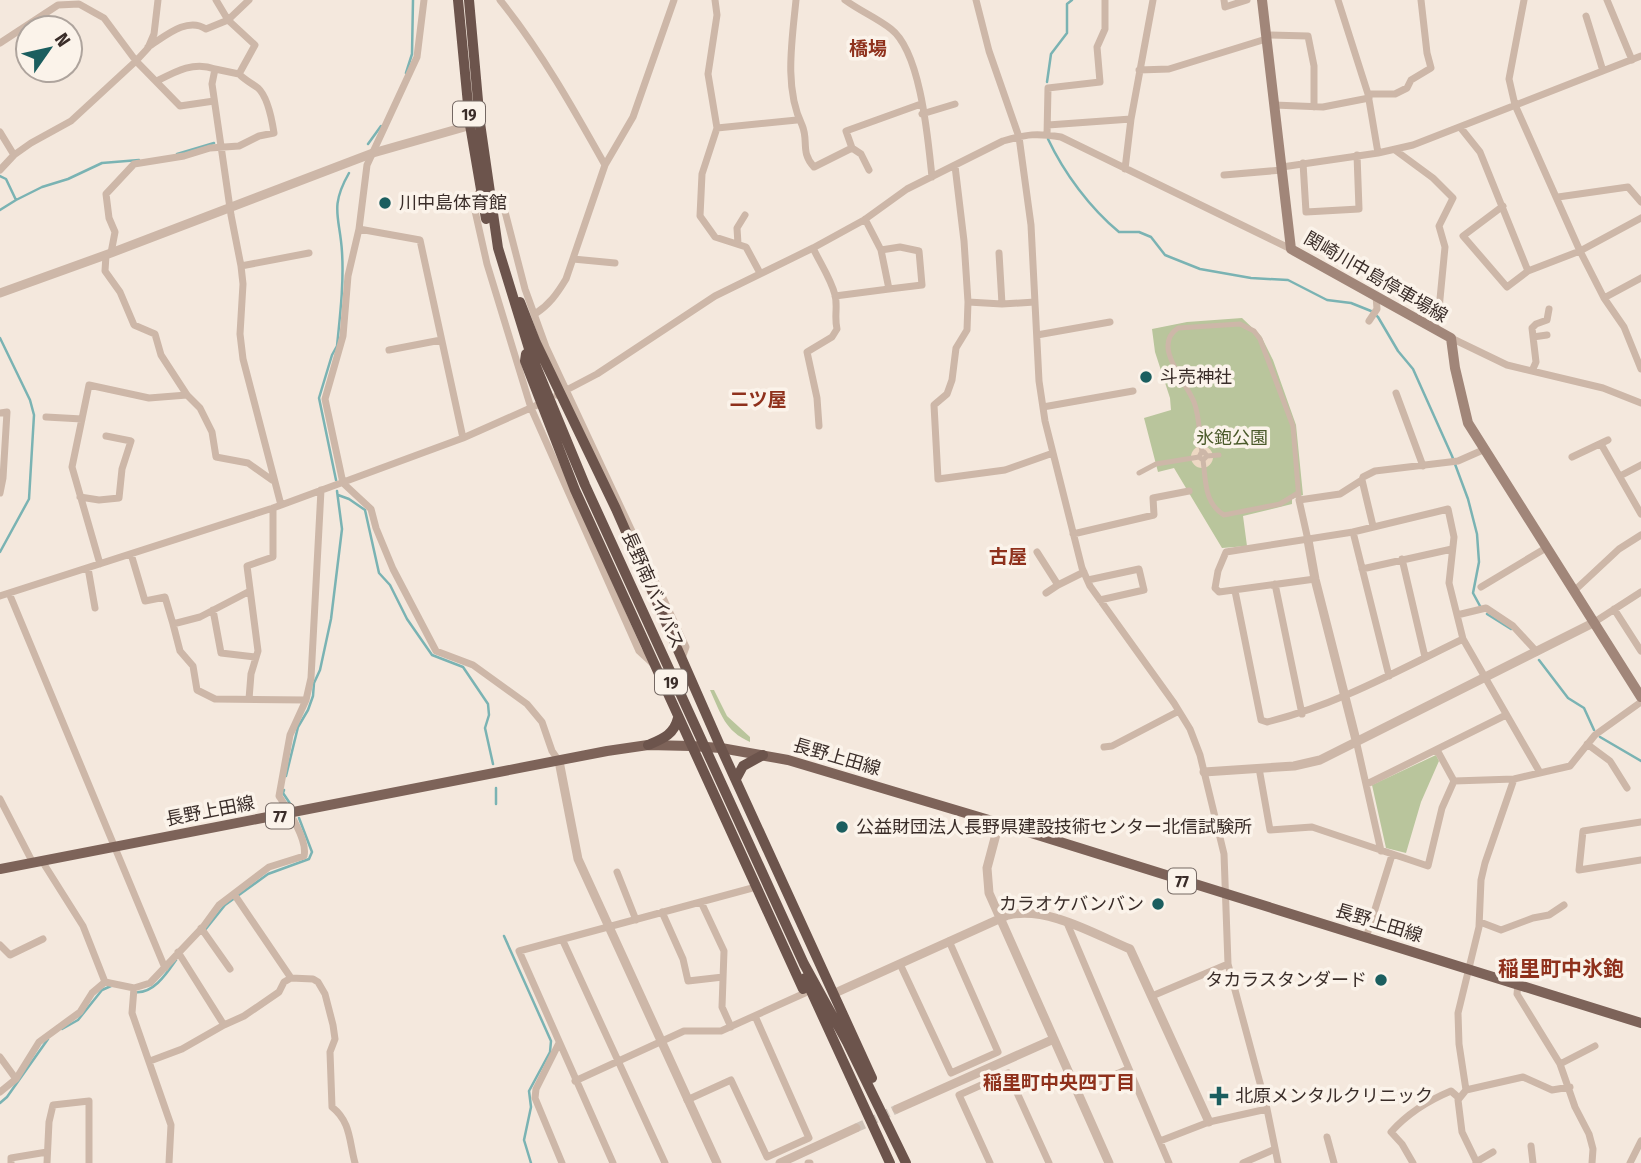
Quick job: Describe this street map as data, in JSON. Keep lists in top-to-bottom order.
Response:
{
  "streets": {
    "highway": ["19", "長野南バイパス"],
    "main road": ["関崎川中島停車場線", "長野上田線", "77"]
  },
  "crossings": [
    ["19", "長野南バイパス"],
    ["19", "長野上田線"]
  ],
  "districts": [
    "橋場",
    "二ツ屋",
    "古屋",
    "稲里町中氷鉋",
    "稲里町中央四丁目"
  ],
  "parks": ["氷鉋公園"],
  "places": {
    "other": [
      "川中島体育館",
      "斗売神社",
      "公益財団法人長野県建設技術センター北信試験所",
      "カラオケバンバン",
      "タカラスタンダード"
    ],
    "health": ["北原メンタルクリニック"]
  },
  "north": "top right"
}
